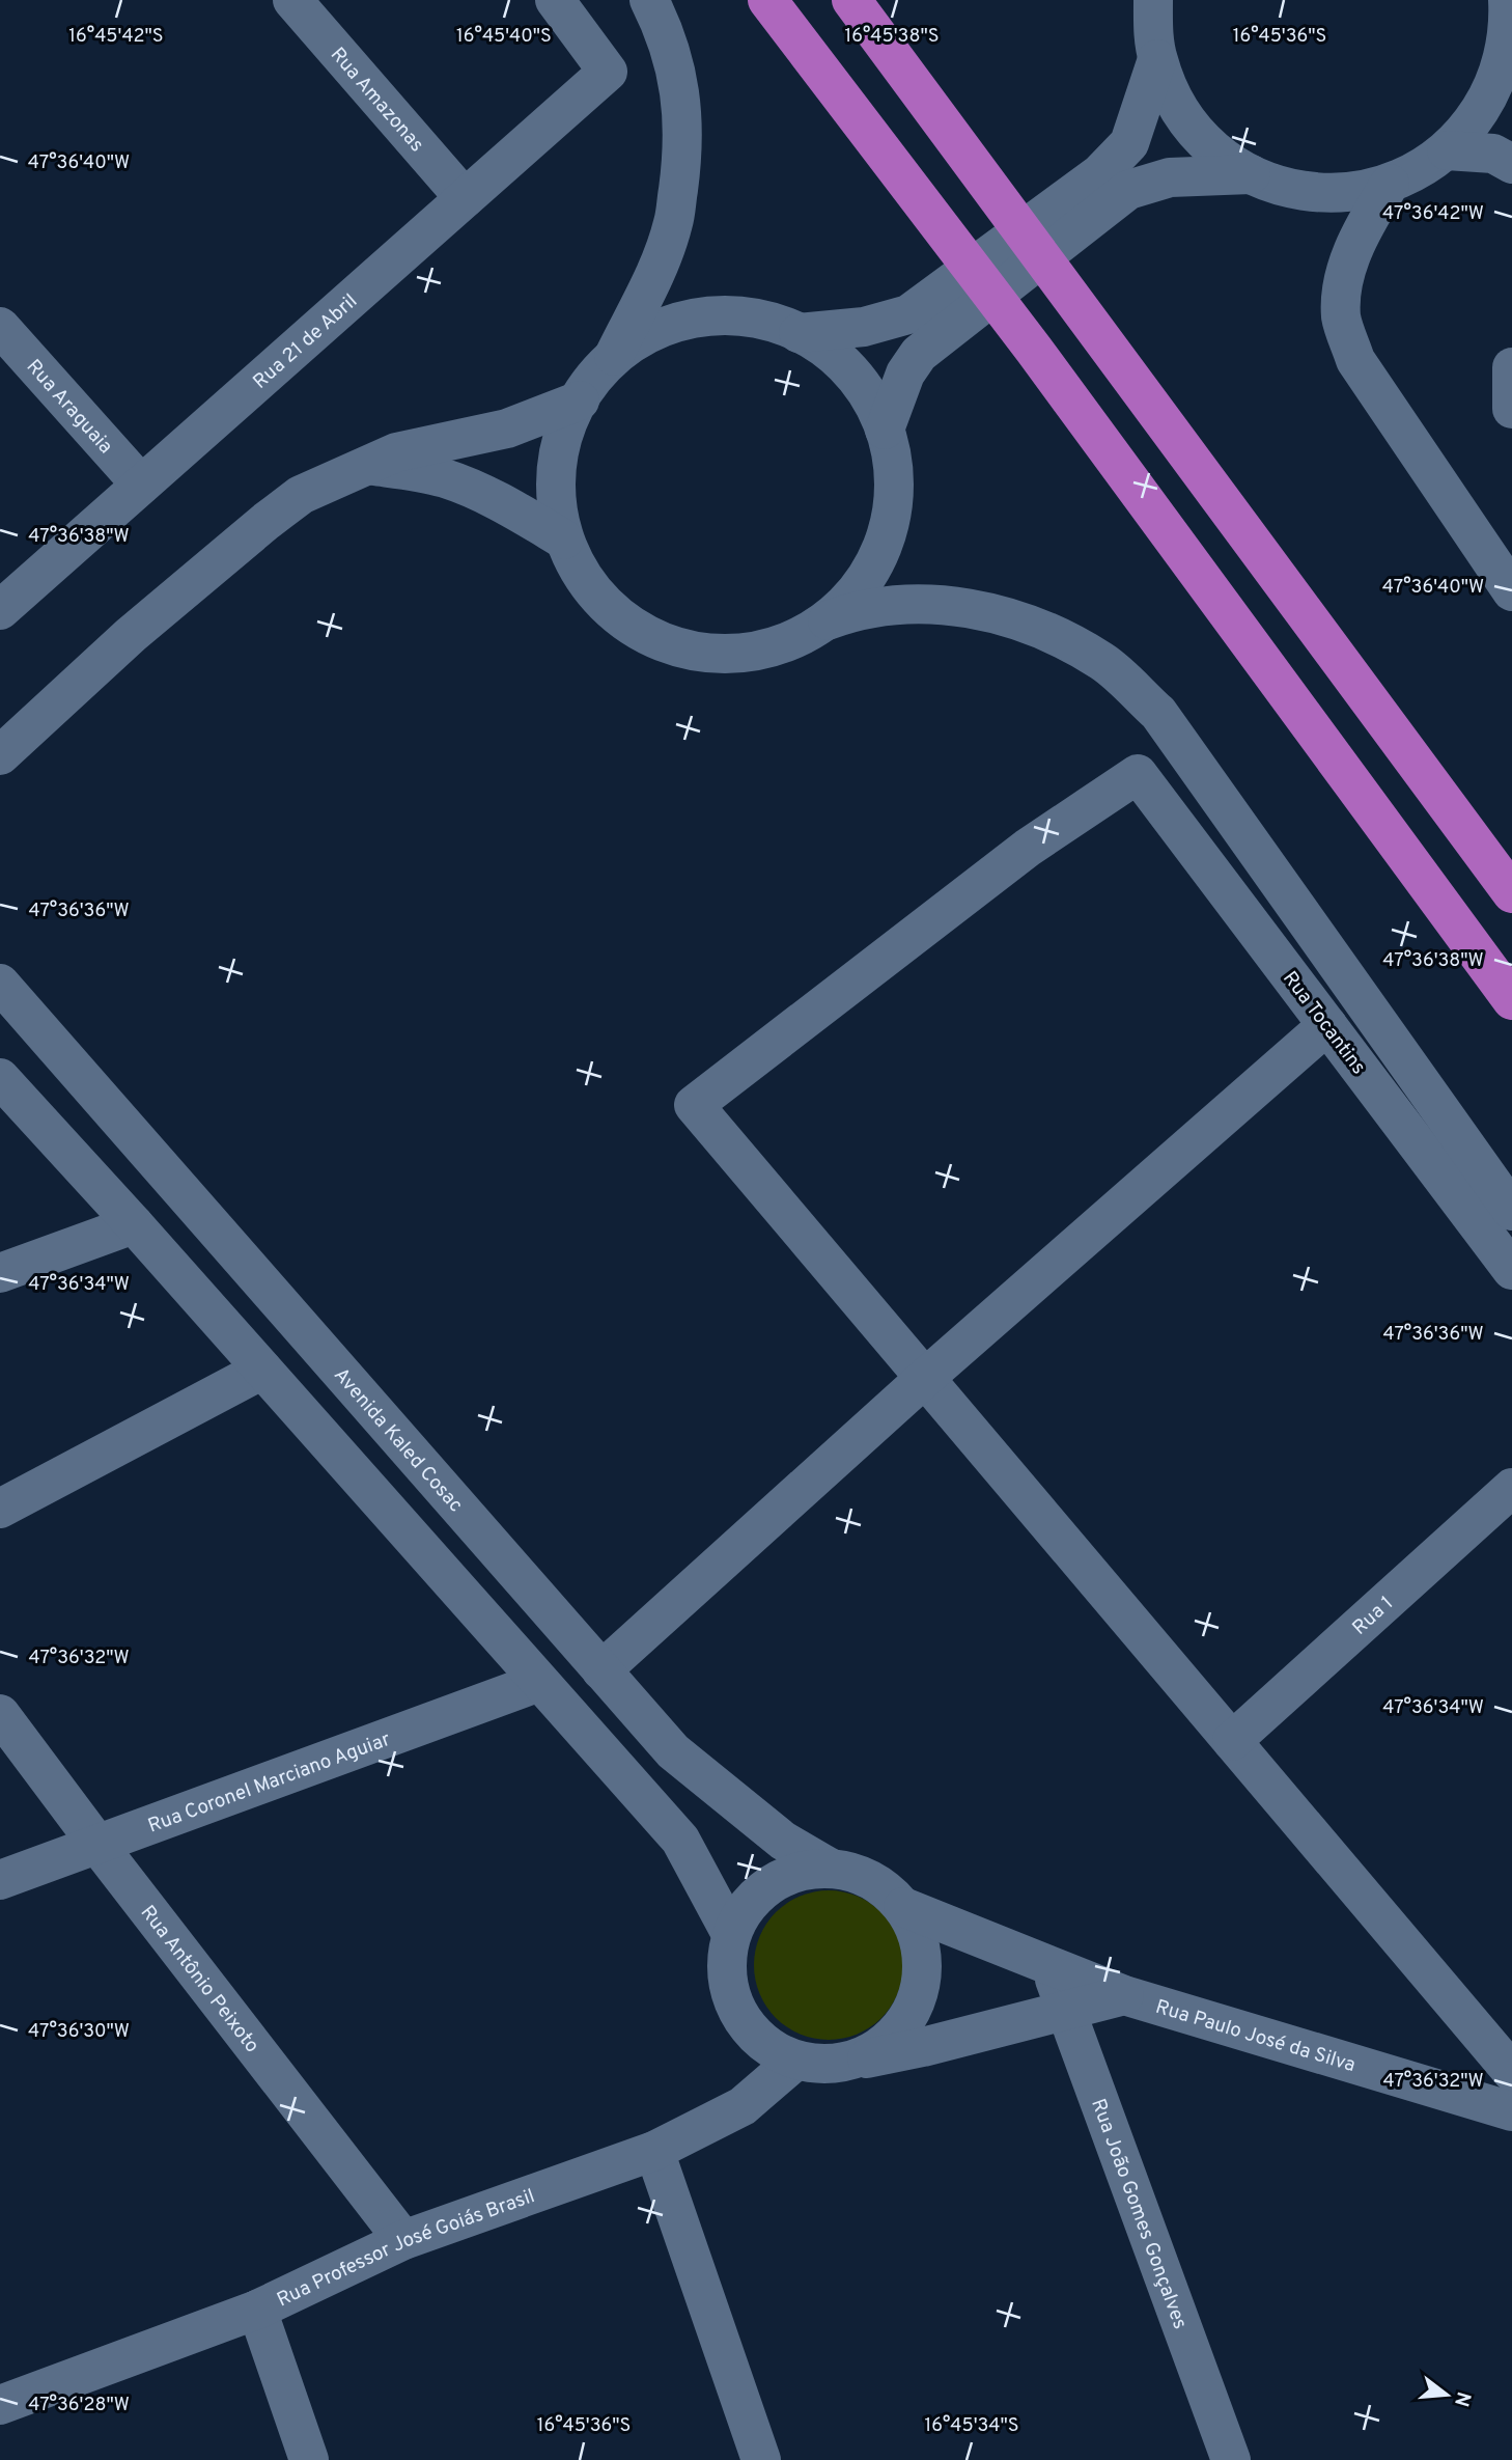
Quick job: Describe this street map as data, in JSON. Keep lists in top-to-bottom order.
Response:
{
  "streets": {
    "street": [
      "Rua Amazonas",
      "Rua 21 de Abril",
      "Rua Araguaia",
      "Rua Tocantins",
      "Avenida Kaled Cosac",
      "Rua 1",
      "Rua Coronel Marciano Aguiar",
      "Rua Antônio Peixoto",
      "Rua Paulo José da Silva",
      "Rua João Gomes Gonçalves",
      "Rua Professor José Goiás Brasil"
    ]
  },
  "crossings": [
    ["Rua Amazonas", "Rua 21 de Abril"],
    ["Rua 21 de Abril", "Rua Araguaia"],
    ["Avenida Kaled Cosac", "Rua Paulo José da Silva"],
    ["Avenida Kaled Cosac", "Rua Professor José Goiás Brasil"],
    ["Rua Coronel Marciano Aguiar", "Rua Antônio Peixoto"],
    ["Rua Antônio Peixoto", "Rua Professor José Goiás Brasil"],
    ["Rua Paulo José da Silva", "Rua João Gomes Gonçalves"],
    ["Rua Paulo José da Silva", "Rua Professor José Goiás Brasil"]
  ],
  "north": "right",
  "coordinates": [
    "16°45'42\"S",
    "16°45'40\"S",
    "16°45'38\"S",
    "16°45'36\"S",
    "47°36'40\"W",
    "47°36'42\"W",
    "47°36'38\"W",
    "47°36'36\"W",
    "47°36'34\"W",
    "47°36'32\"W",
    "47°36'30\"W",
    "47°36'28\"W",
    "16°45'34\"S"
  ]
}
